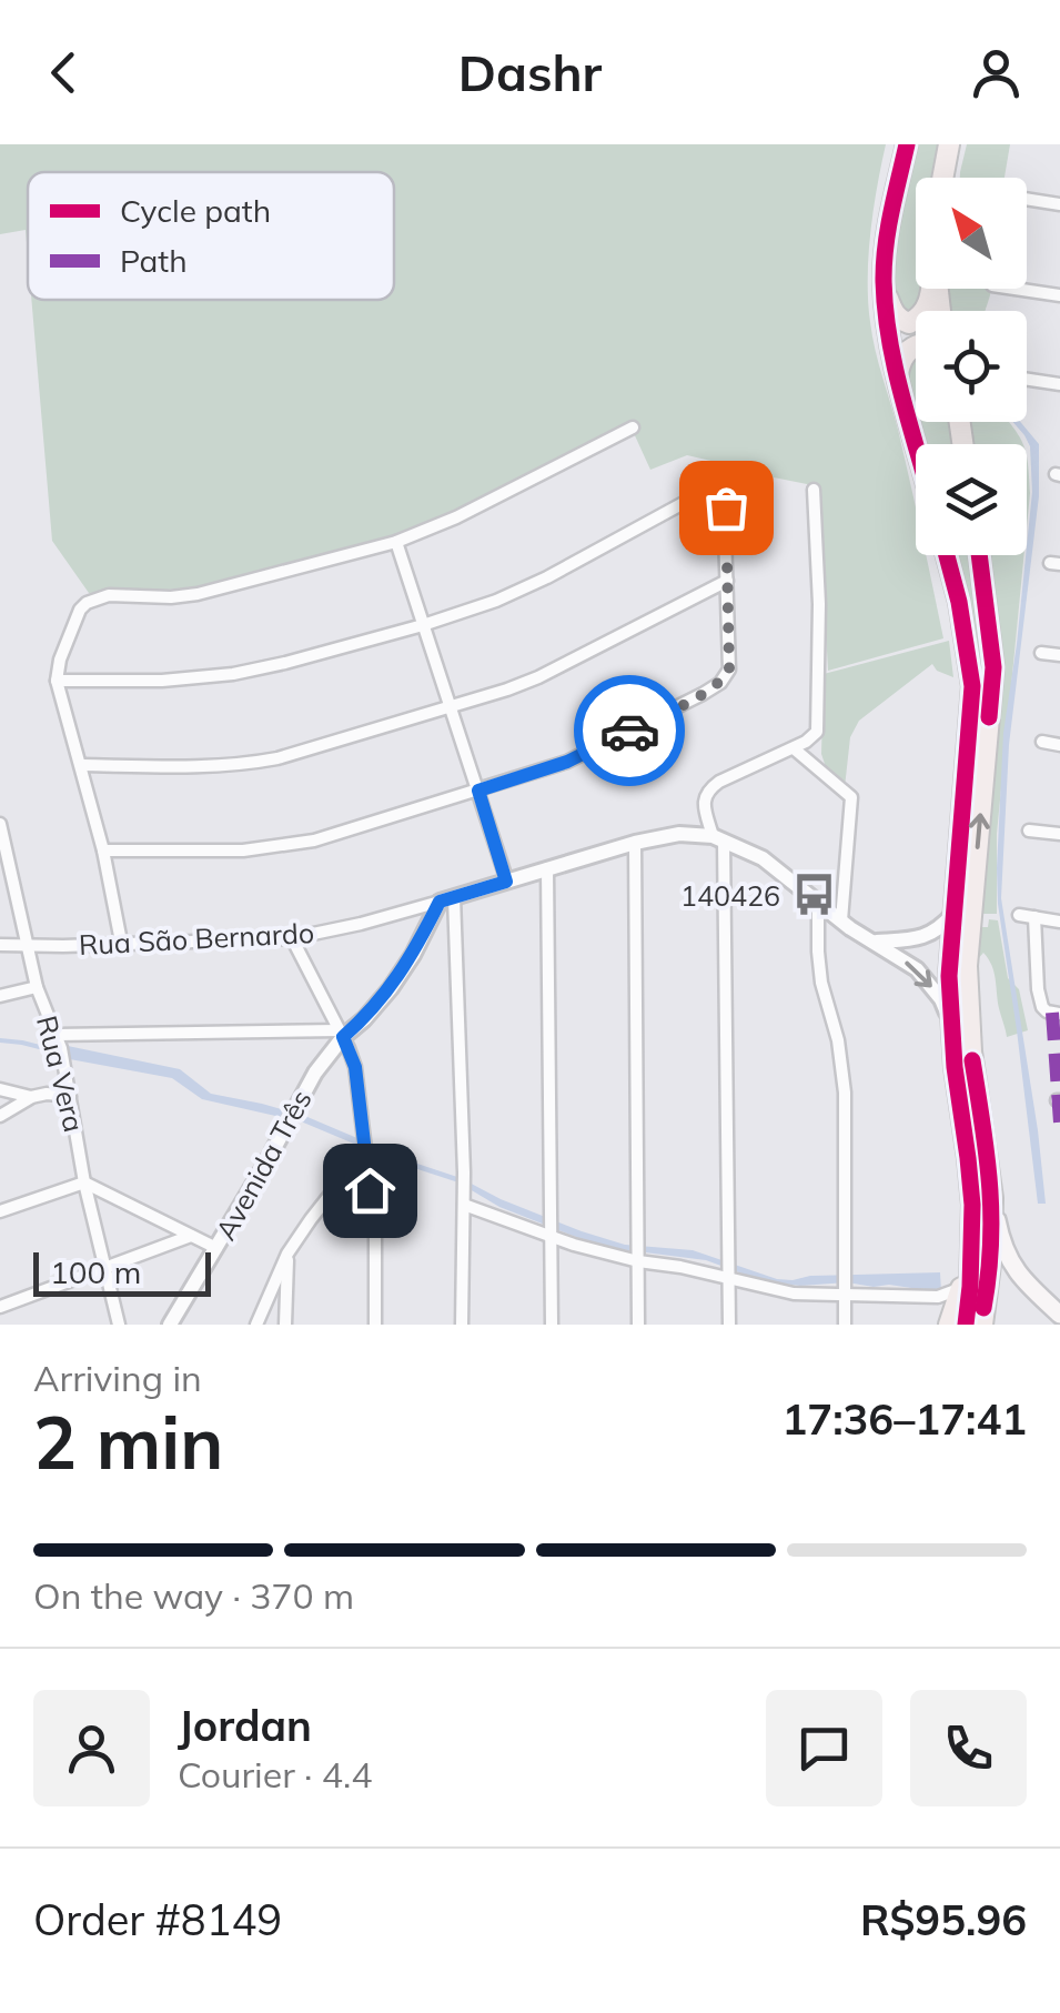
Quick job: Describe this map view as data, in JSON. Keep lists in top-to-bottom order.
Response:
{
  "streets": {
    "street": ["Rua São Bernardo", "Rua Vera", "Avenida Três"]
  },
  "crossings": [
    ["Rua São Bernardo", "Rua Vera"],
    ["Rua São Bernardo", "Avenida Três"]
  ],
  "places": {
    "bus stop": ["140426"]
  },
  "legend": ["Cycle path", "Path"],
  "scale_bar": "100 m",
  "north": "top left",
  "page": {
    "header": "Dashr",
    "scale": "100 m",
    "heading": ["2 min", "Arriving in", "17:36–17:41"],
    "panel": [
      "Jordan",
      "Courier · 4.4",
      "Order #8149",
      "R$95.96"
    ],
    "bar": "On the way · 370 m"
  }
}
